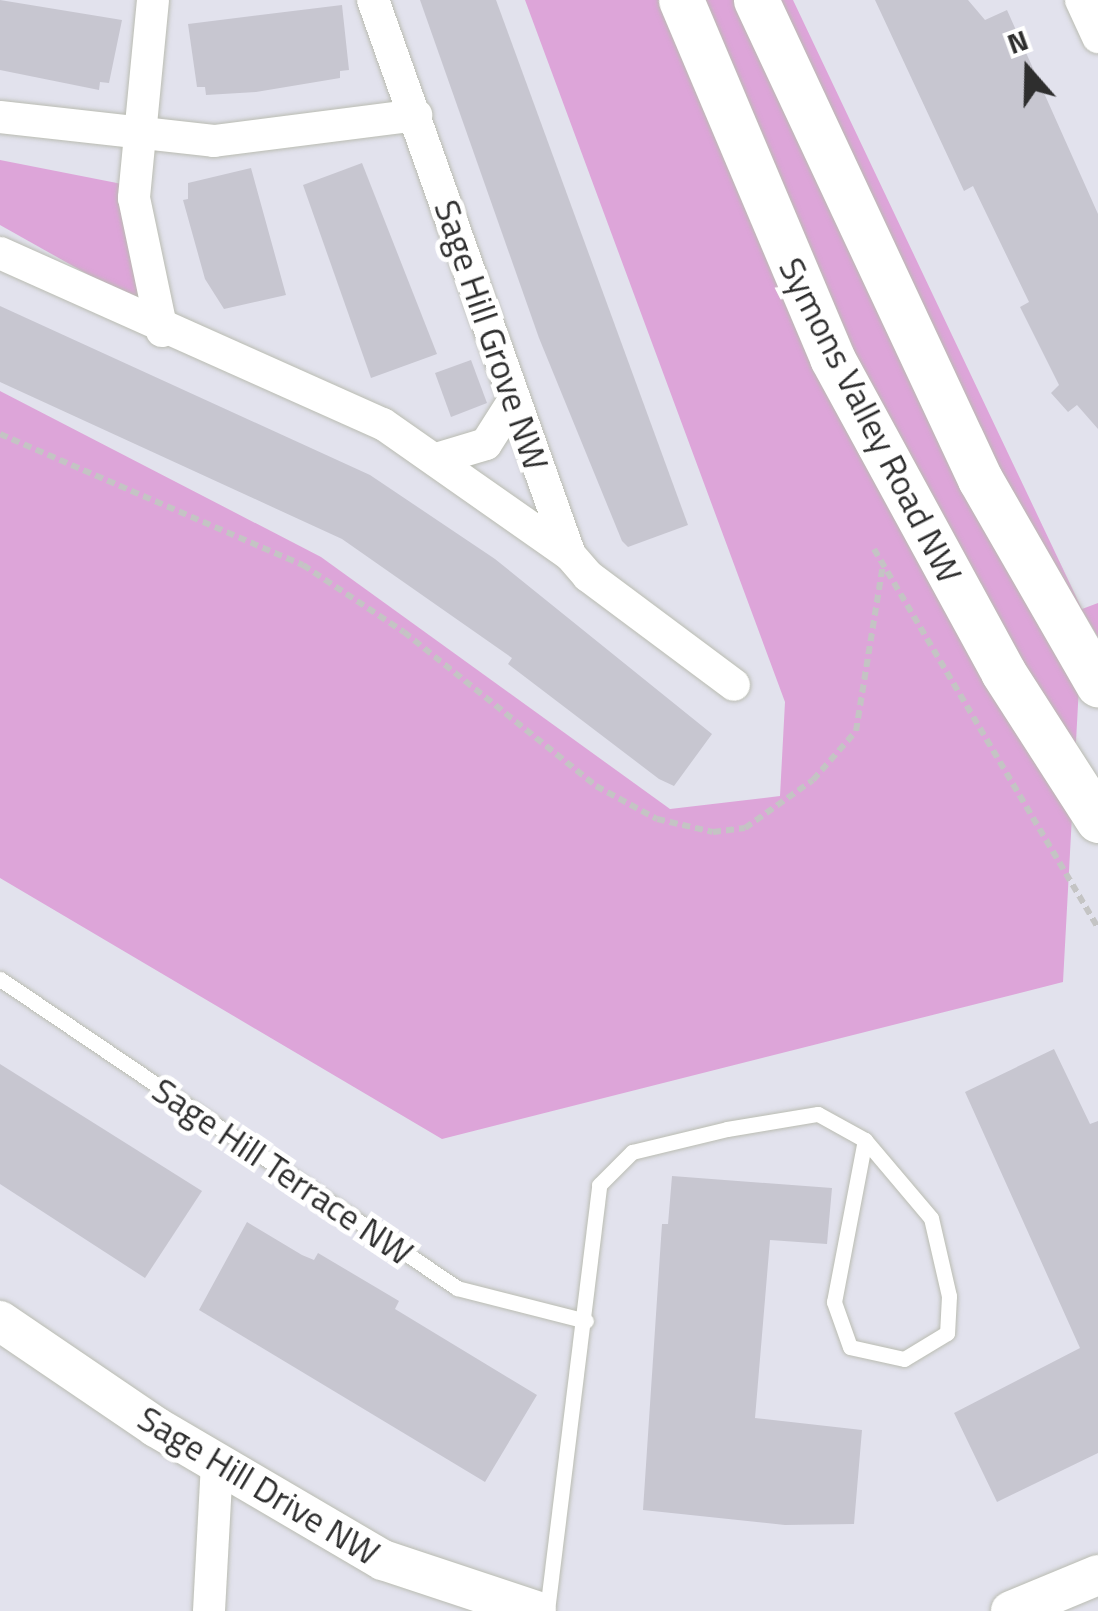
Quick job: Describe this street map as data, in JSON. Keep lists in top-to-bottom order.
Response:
{
  "streets": {
    "main road": ["Symons Valley Road NW"],
    "street": ["Sage Hill Grove NW", "Sage Hill Drive NW"],
    "lane": ["Sage Hill Terrace NW"]
  },
  "north": "top"
}
